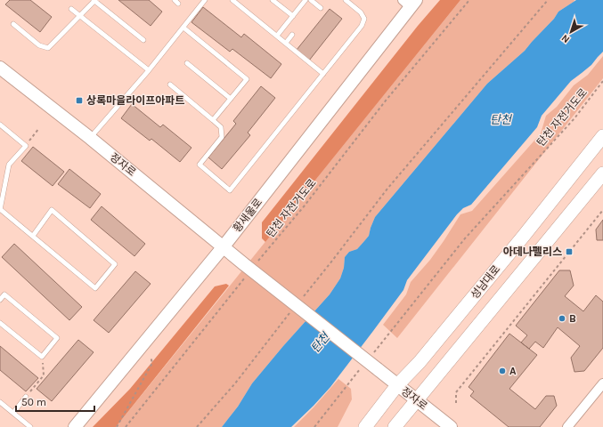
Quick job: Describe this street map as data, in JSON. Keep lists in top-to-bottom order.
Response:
{
  "streets": {
    "main road": ["성남대로"],
    "street": ["정자로", "황새울로"],
    "path": ["탄천 자전거도로"]
  },
  "crossings": [
    ["탄천 자전거도로", "정자로"],
    ["정자로", "황새울로"],
    ["정자로", "성남대로"]
  ],
  "water": ["탄천"],
  "places": {
    "transit": ["상록마을라이프아파트", "아데나펠리스"],
    "other": ["B", "A"]
  },
  "scale_bar": "50 m",
  "north": "bottom left"
}
